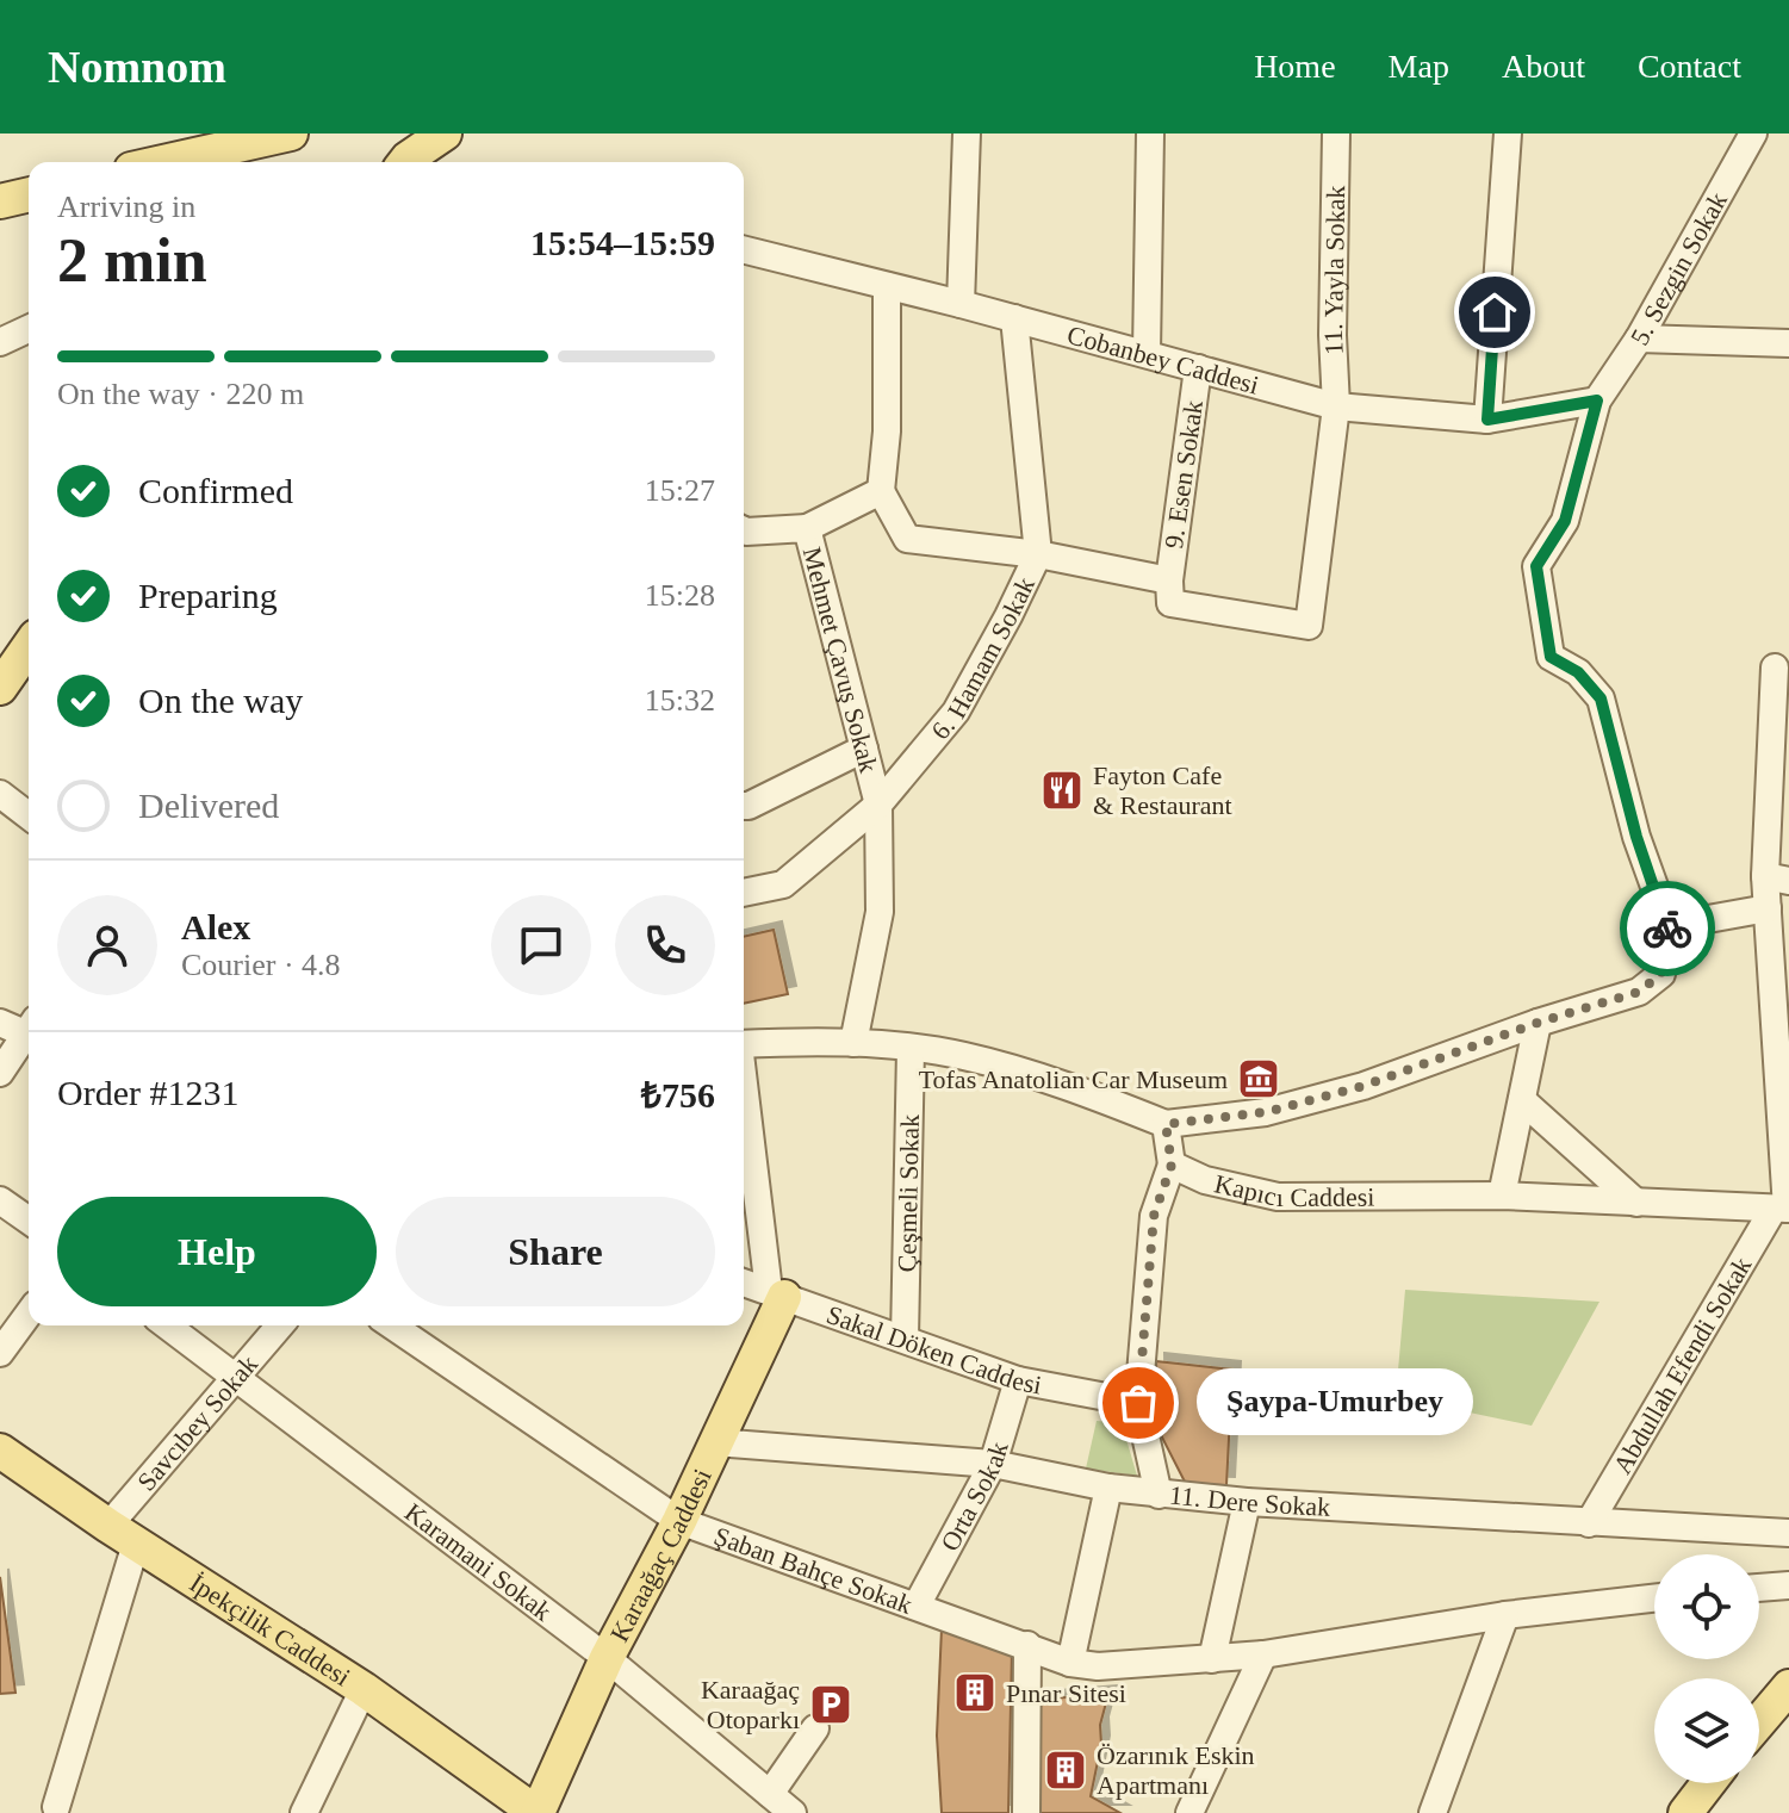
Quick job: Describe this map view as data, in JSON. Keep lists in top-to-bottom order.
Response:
{
  "streets": {
    "main road": ["Karaağaç Caddesi", "İpekçilik Caddesi"],
    "street": [
      "5. Sezgin Sokak",
      "11. Yayla Sokak",
      "Cobanbey Caddesi",
      "9. Esen Sokak",
      "6. Hamam Sokak",
      "Mehmet Çavuş Sokak",
      "Kapıcı Caddesi",
      "Çeşmeli Sokak",
      "Sakal Döken Caddesi",
      "Abdullah Efendi Sokak",
      "Savcıbey Sokak",
      "Orta Sokak",
      "11. Dere Sokak",
      "Karamani Sokak",
      "Şaban Bahçe Sokak"
    ]
  },
  "crossings": [
    ["5. Sezgin Sokak", "Cobanbey Caddesi"],
    ["11. Yayla Sokak", "Cobanbey Caddesi"],
    ["11. Yayla Sokak", "9. Esen Sokak"],
    ["Cobanbey Caddesi", "9. Esen Sokak"],
    ["Cobanbey Caddesi", "6. Hamam Sokak"],
    ["6. Hamam Sokak", "Mehmet Çavuş Sokak"],
    ["Kapıcı Caddesi", "Abdullah Efendi Sokak"],
    ["Çeşmeli Sokak", "Sakal Döken Caddesi"],
    ["Sakal Döken Caddesi", "Orta Sokak"],
    ["Sakal Döken Caddesi", "Karaağaç Caddesi"],
    ["Abdullah Efendi Sokak", "11. Dere Sokak"],
    ["Savcıbey Sokak", "Karamani Sokak"],
    ["Savcıbey Sokak", "İpekçilik Caddesi"],
    ["Orta Sokak", "11. Dere Sokak"],
    ["Orta Sokak", "Şaban Bahçe Sokak"],
    ["11. Dere Sokak", "Karaağaç Caddesi"],
    ["Karaağaç Caddesi", "Karamani Sokak"],
    ["Karaağaç Caddesi", "Şaban Bahçe Sokak"],
    ["Karaağaç Caddesi", "İpekçilik Caddesi"]
  ],
  "places": {
    "restaurant": ["Fayton Cafe & Restaurant"],
    "museum": ["Tofas Anatolian Car Museum"],
    "other": ["Şaypa-Umurbey"],
    "building": ["Pınar Sitesi", "Özarınık Eskin Apartmanı"],
    "parking": ["Karaağaç Otoparkı"]
  },
  "page": {
    "header": "Nomnom",
    "nav": [
      "Home",
      "Map",
      "About",
      "Contact"
    ],
    "heading": ["2 min", "Arriving in", "15:54–15:59"],
    "panel": [
      "Alex",
      "Courier · 4.8",
      "Order #1231",
      "₺756"
    ],
    "bar": "On the way · 220 m",
    "list": [
      ["Confirmed", "15:27"],
      ["Preparing", "15:28"],
      ["On the way", "15:32"],
      "Delivered"
    ],
    "buttons": ["Help", "Share"],
    "bubble": "Şaypa-Umurbey"
  }
}
